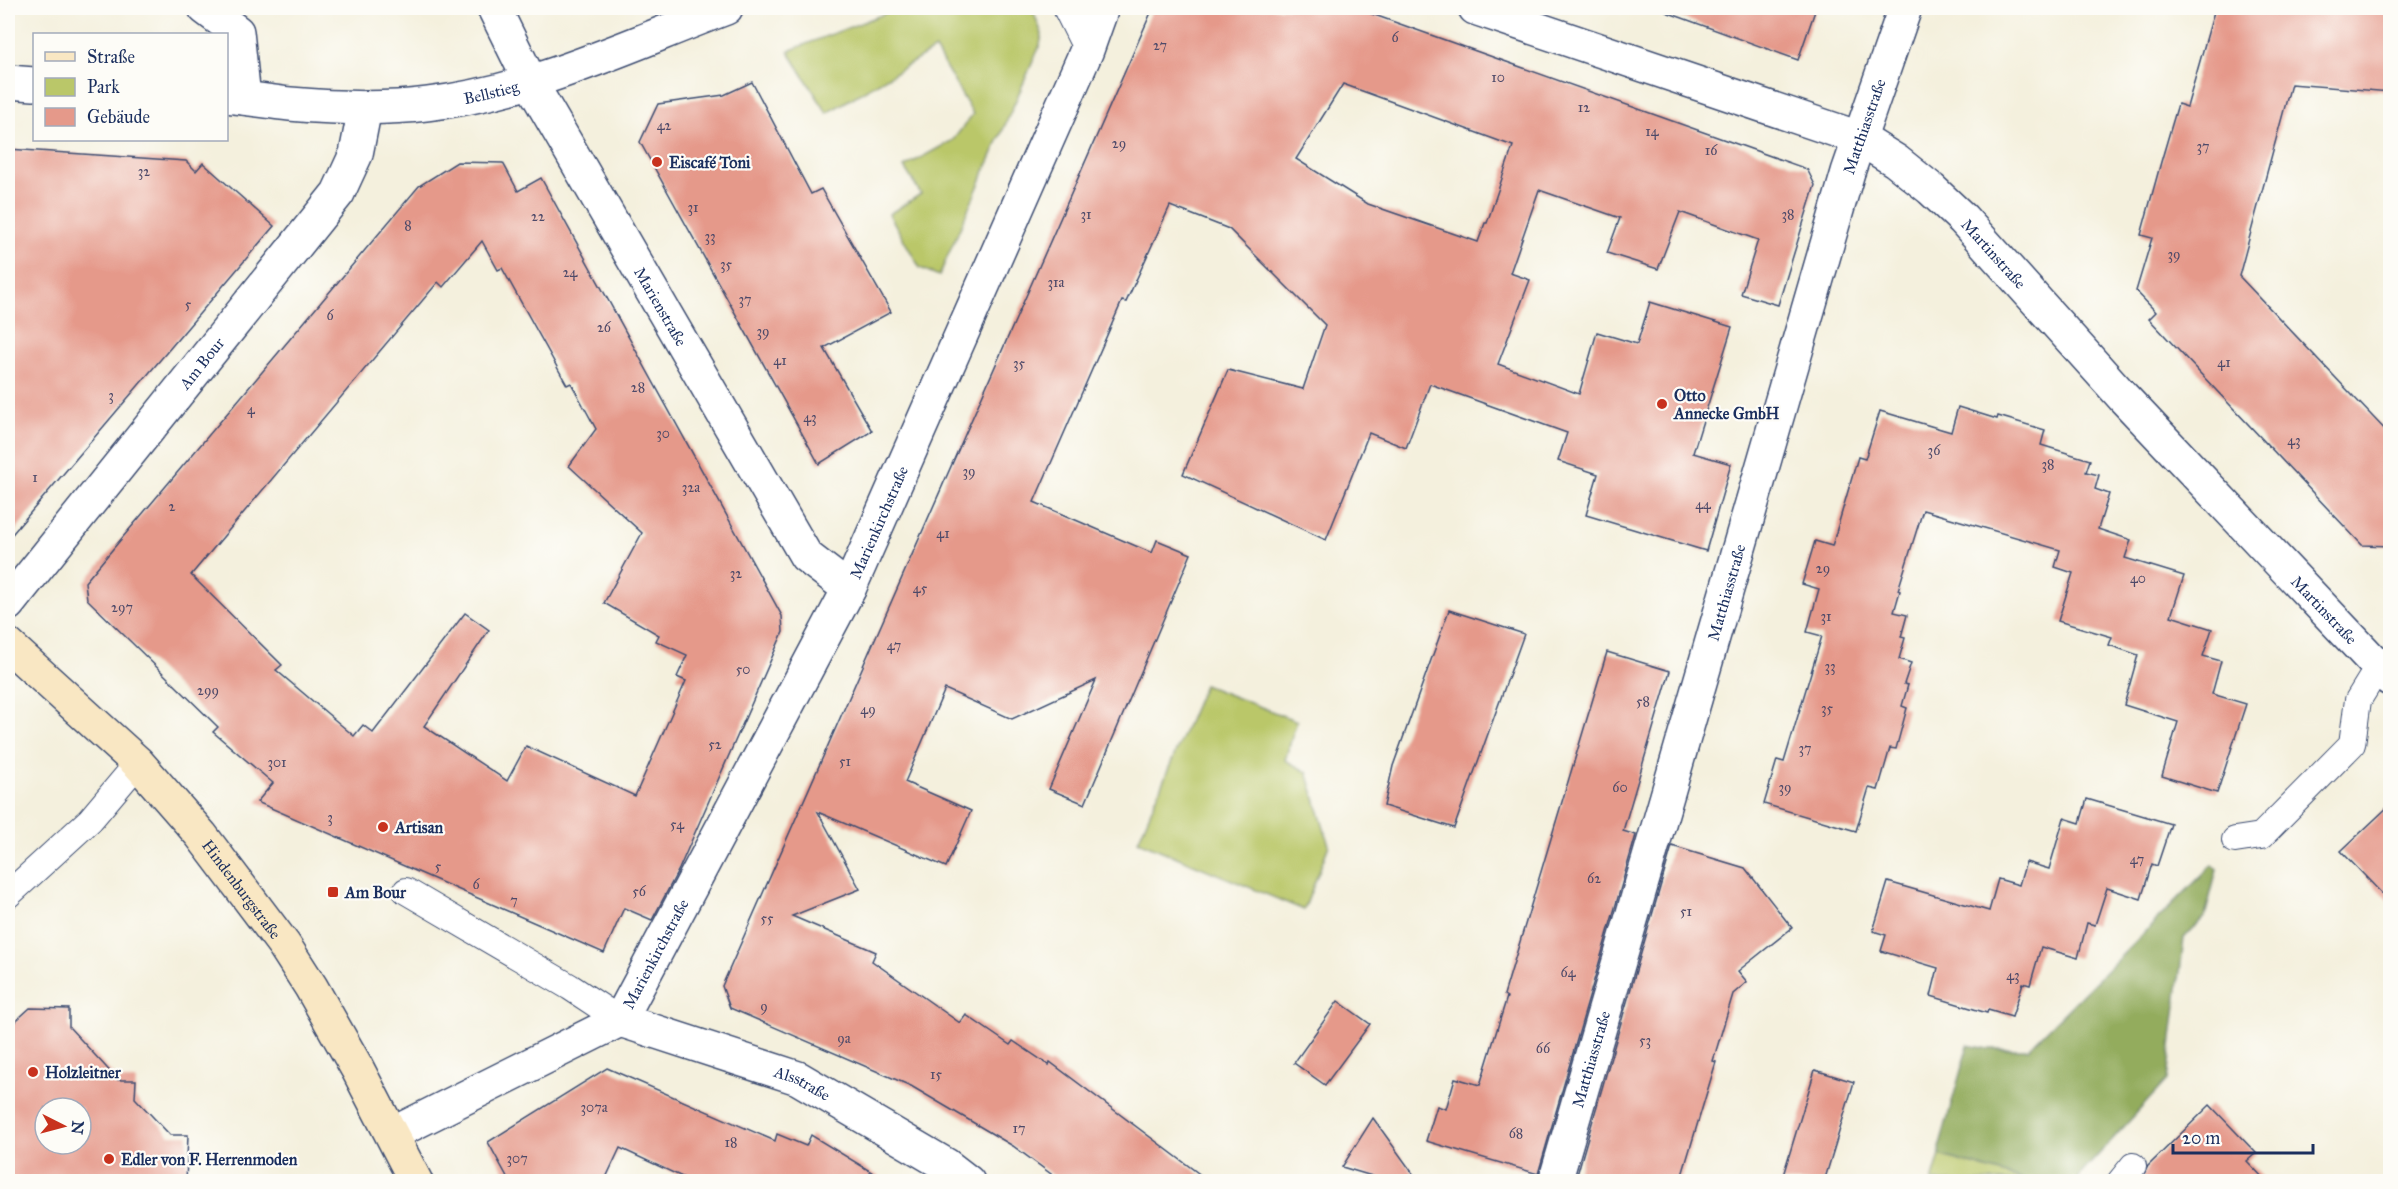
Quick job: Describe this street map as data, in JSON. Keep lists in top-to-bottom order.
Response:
{
  "streets": {
    "main road": ["Hindenburgstraße"],
    "street": [
      "Bellstieg",
      "Matthiasstraße",
      "Martinstraße",
      "Marienstraße",
      "Am Bour",
      "Marienkirchstraße",
      "Alsstraße"
    ]
  },
  "crossings": [
    ["Bellstieg", "Marienstraße"],
    ["Bellstieg", "Am Bour"],
    ["Matthiasstraße", "Martinstraße"],
    ["Marienstraße", "Marienkirchstraße"],
    ["Marienkirchstraße", "Alsstraße"]
  ],
  "places": {
    "other": [
      "Eiscafé Toni",
      "Otto Annecke GmbH",
      "Artisan",
      "Holzleitner",
      "Edler von F. Herrenmoden"
    ],
    "transit": ["Am Bour"]
  },
  "house_numbers": [
    "6",
    "27",
    "10",
    "12",
    "42",
    "14",
    "29",
    "37",
    "16",
    "32",
    "31",
    "31",
    "38",
    "22",
    "8",
    "33",
    "39",
    "35",
    "24",
    "31a",
    "37",
    "5",
    "6",
    "26",
    "39",
    "41",
    "41",
    "35",
    "28",
    "3",
    "4",
    "43",
    "30",
    "43",
    "36",
    "38",
    "39",
    "1",
    "32a",
    "44",
    "2",
    "41",
    "29",
    "32",
    "40",
    "45",
    "297",
    "31",
    "47",
    "33",
    "50",
    "299",
    "58",
    "35",
    "49",
    "52",
    "37",
    "51",
    "301",
    "60",
    "39",
    "3",
    "54",
    "47",
    "5",
    "62",
    "6",
    "56",
    "7",
    "51",
    "55",
    "64",
    "43",
    "9",
    "9a",
    "53",
    "66",
    "15",
    "307a",
    "17",
    "68",
    "18",
    "307"
  ],
  "legend": ["Straße", "Park", "Gebäude"],
  "scale_bar": "20 m",
  "north": "right"
}
